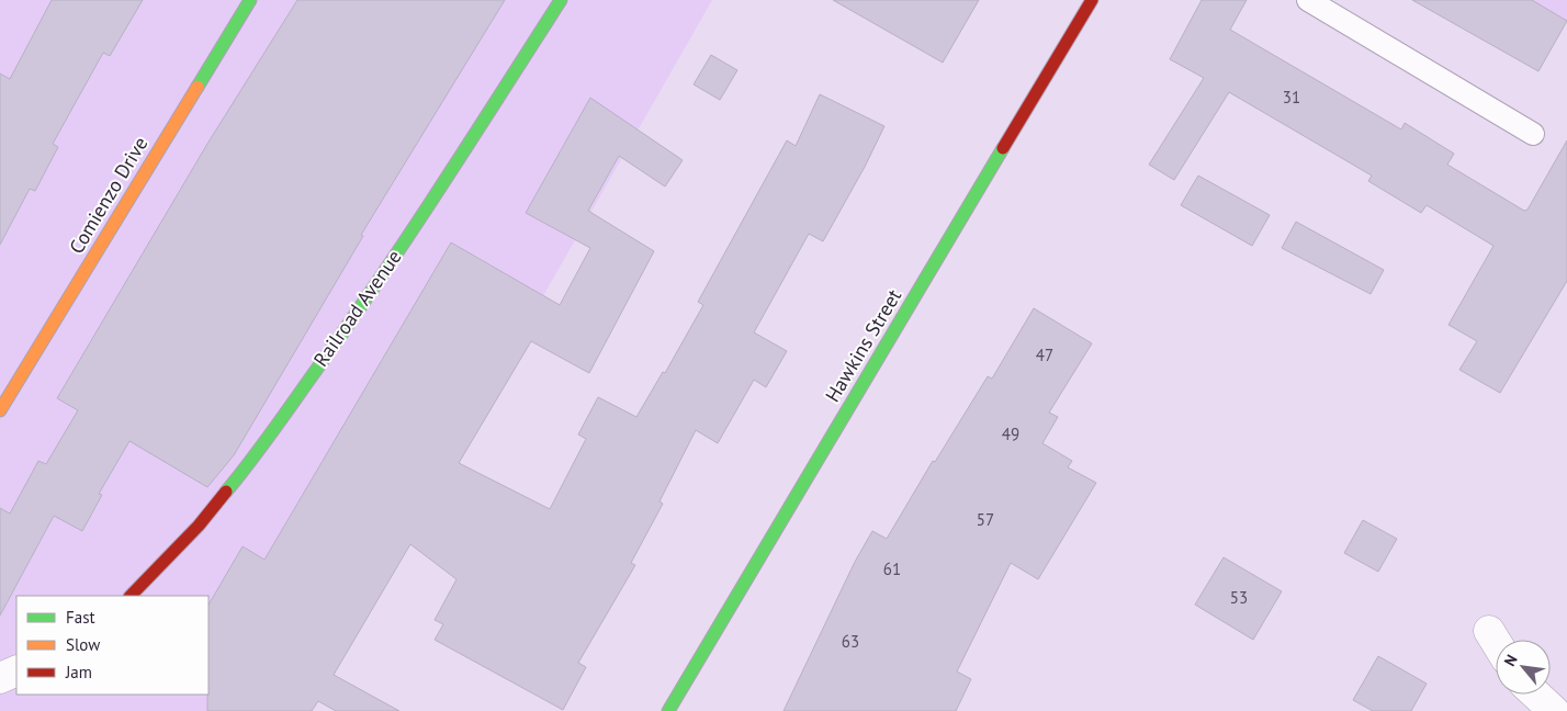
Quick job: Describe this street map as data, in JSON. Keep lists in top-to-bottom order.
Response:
{
  "streets": {
    "street": ["Comienzo Drive", "Railroad Avenue", "Hawkins Street"]
  },
  "house_numbers": [
    "31",
    "47",
    "49",
    "57",
    "61",
    "53",
    "63"
  ],
  "legend": ["Fast", "Slow", "Jam"],
  "north": "top left"
}
